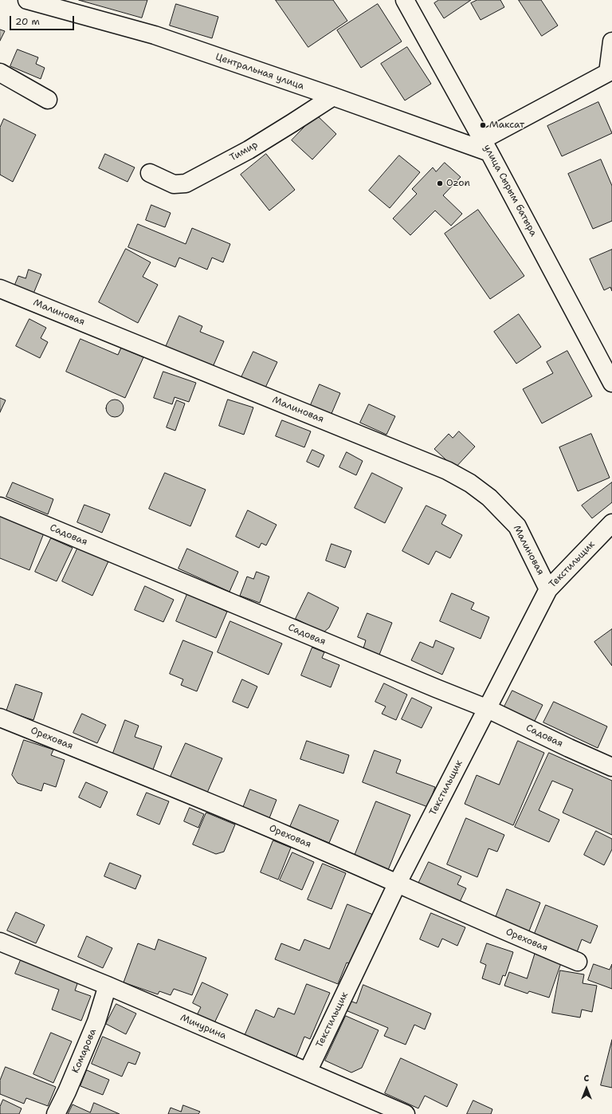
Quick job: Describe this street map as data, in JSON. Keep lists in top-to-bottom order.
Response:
{
  "streets": {
    "street": [
      "Центральная улица",
      "Тимир",
      "улица Сырым батыра",
      "Малиновая",
      "Садовая",
      "Текстильщик",
      "Ореховая",
      "Мичурина",
      "Комарова"
    ]
  },
  "crossings": [
    ["Центральная улица", "Тимир"],
    ["Центральная улица", "улица Сырым батыра"],
    ["Малиновая", "Текстильщик"],
    ["Садовая", "Текстильщик"],
    ["Текстильщик", "Ореховая"],
    ["Текстильщик", "Мичурина"],
    ["Мичурина", "Комарова"]
  ],
  "places": ["Максат", "Ozon"],
  "scale_bar": "20 m",
  "north": "top"
}
